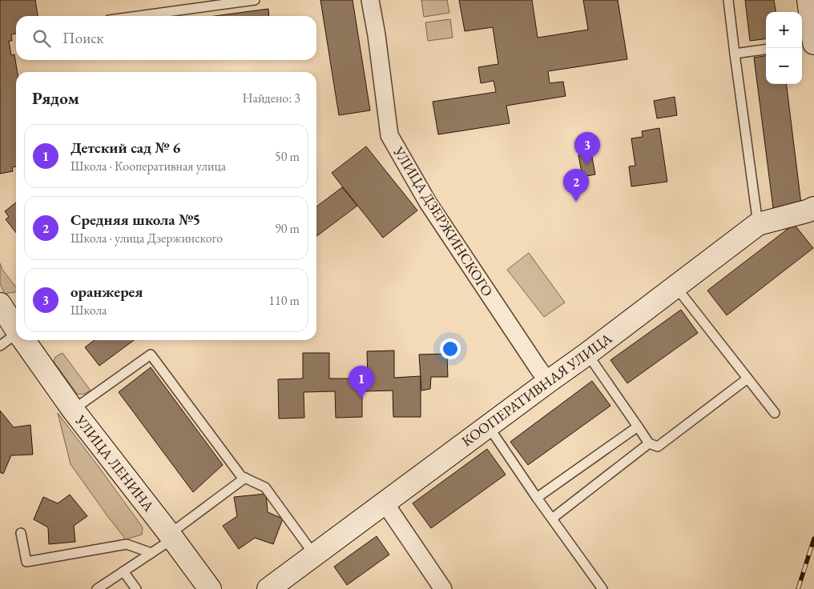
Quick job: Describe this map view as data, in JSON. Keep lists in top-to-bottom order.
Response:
{
  "streets": {
    "street": ["УЛИЦА ДЗЕРЖИНСКОГО", "КООПЕРАТИВНАЯ УЛИЦА", "УЛИЦА ЛЕНИНА"]
  },
  "crossings": [
    ["УЛИЦА ДЗЕРЖИНСКОГО", "КООПЕРАТИВНАЯ УЛИЦА"]
  ],
  "page": {
    "map_buttons": ["+", "−"],
    "search": "Поиск",
    "heading": ["Рядом", "Найдено: 3"],
    "list": [
      {
        "mark": "1",
        "name": "Детский сад № 6",
        "note": "Школа · Кооперативная улица",
        "value": "50 m"
      },
      {
        "mark": "2",
        "name": "Средняя школа №5",
        "note": "Школа · улица Дзержинского",
        "value": "90 m"
      },
      {
        "mark": "3",
        "name": "оранжерея",
        "note": "Школа",
        "value": "110 m"
      }
    ],
    "pins": ["3", "2", "1"]
  }
}
